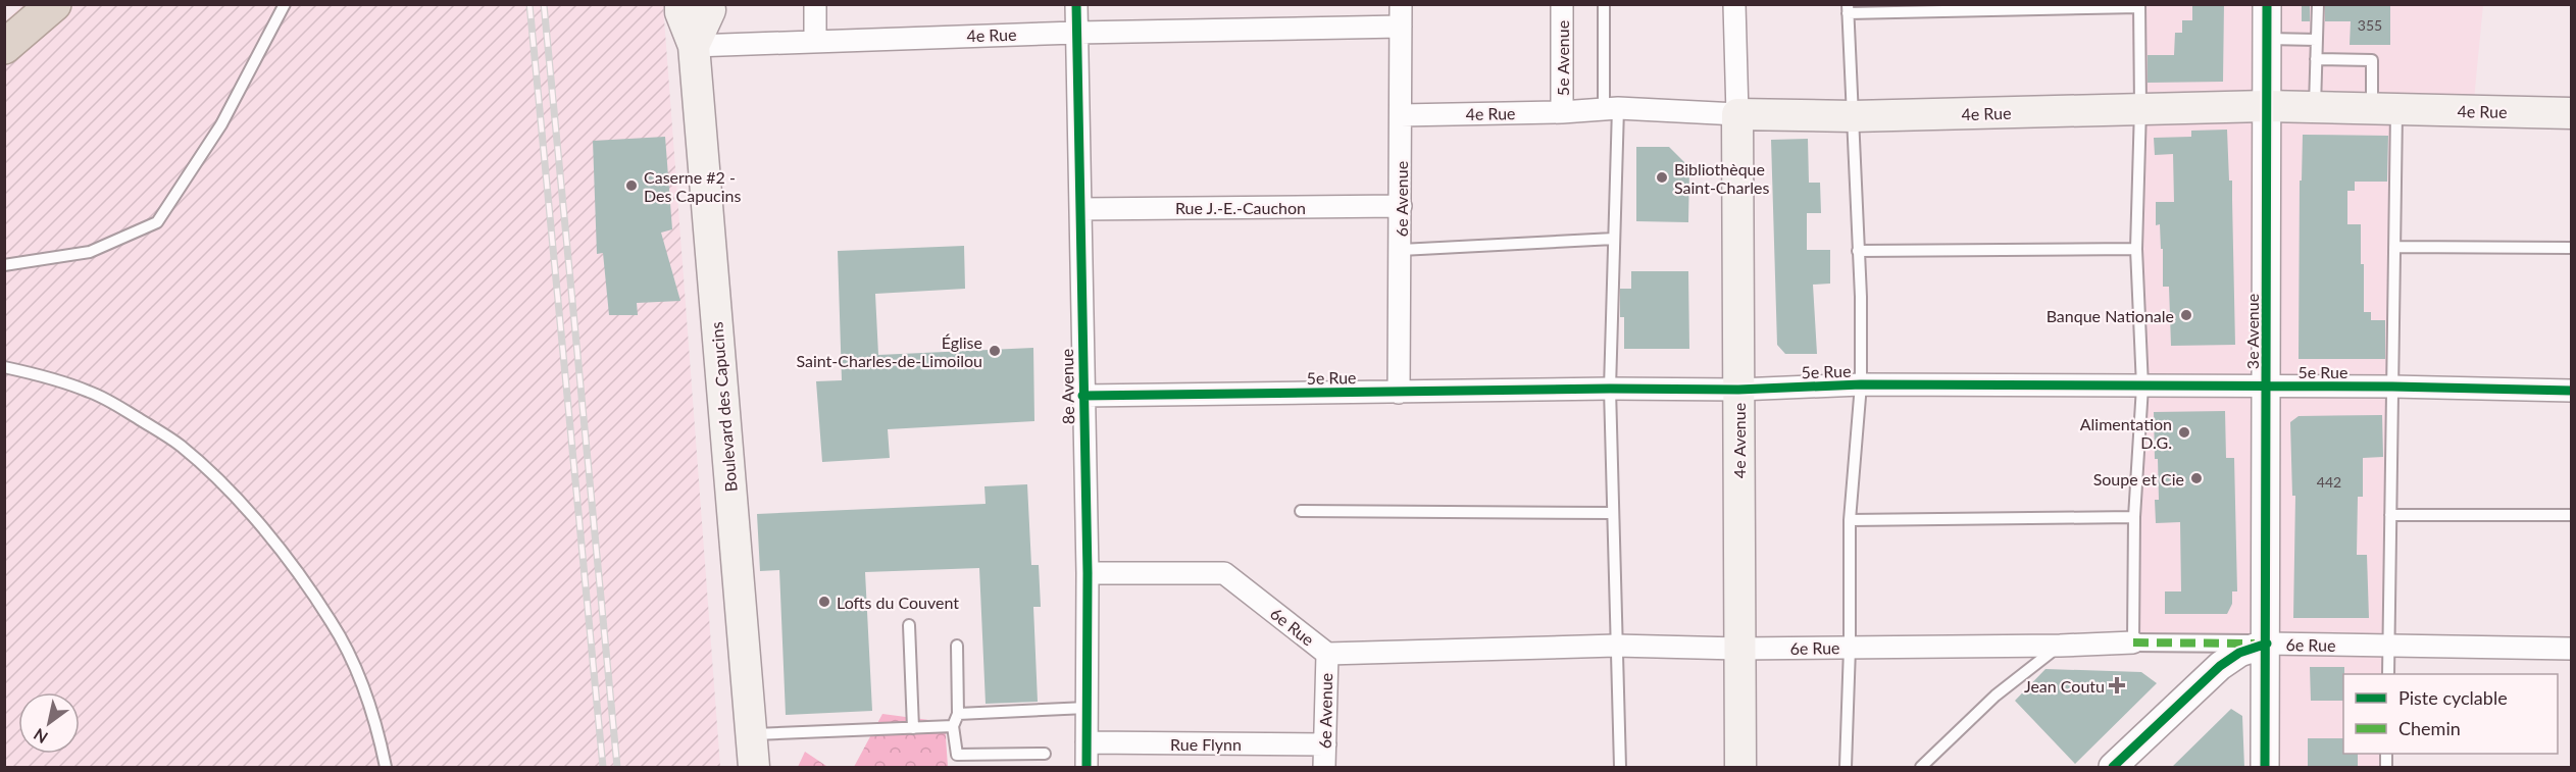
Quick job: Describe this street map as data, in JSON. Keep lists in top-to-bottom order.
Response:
{
  "streets": {
    "main road": ["4e Rue", "Boulevard des Capucins", "4e Avenue"],
    "street": [
      "5e Avenue",
      "6e Avenue",
      "Rue J.-E.-Cauchon",
      "3e Avenue",
      "5e Rue",
      "8e Avenue",
      "6e Rue",
      "Rue Flynn"
    ]
  },
  "crossings": [
    ["4e Rue", "5e Avenue"],
    ["4e Rue", "6e Avenue"],
    ["4e Rue", "3e Avenue"],
    ["4e Rue", "8e Avenue"],
    ["4e Rue", "Boulevard des Capucins"],
    ["4e Rue", "4e Avenue"],
    ["6e Avenue", "Rue J.-E.-Cauchon"],
    ["6e Avenue", "5e Rue"],
    ["6e Avenue", "6e Rue"],
    ["6e Avenue", "Rue Flynn"],
    ["Rue J.-E.-Cauchon", "8e Avenue"],
    ["3e Avenue", "5e Rue"],
    ["3e Avenue", "6e Rue"],
    ["5e Rue", "8e Avenue"],
    ["5e Rue", "4e Avenue"],
    ["8e Avenue", "6e Rue"],
    ["8e Avenue", "Rue Flynn"],
    ["4e Avenue", "6e Rue"]
  ],
  "places": {
    "other": [
      "Bibliothèque Saint-Charles",
      "Caserne #2 - Des Capucins",
      "Banque Nationale",
      "Église Saint-Charles-de-Limoilou",
      "Alimentation D.G.",
      "Soupe et Cie",
      "Lofts du Couvent"
    ],
    "health": ["Jean Coutu"]
  },
  "house_numbers": ["355", "442"],
  "legend": ["Piste cyclable", "Chemin"],
  "north": "bottom left"
}
